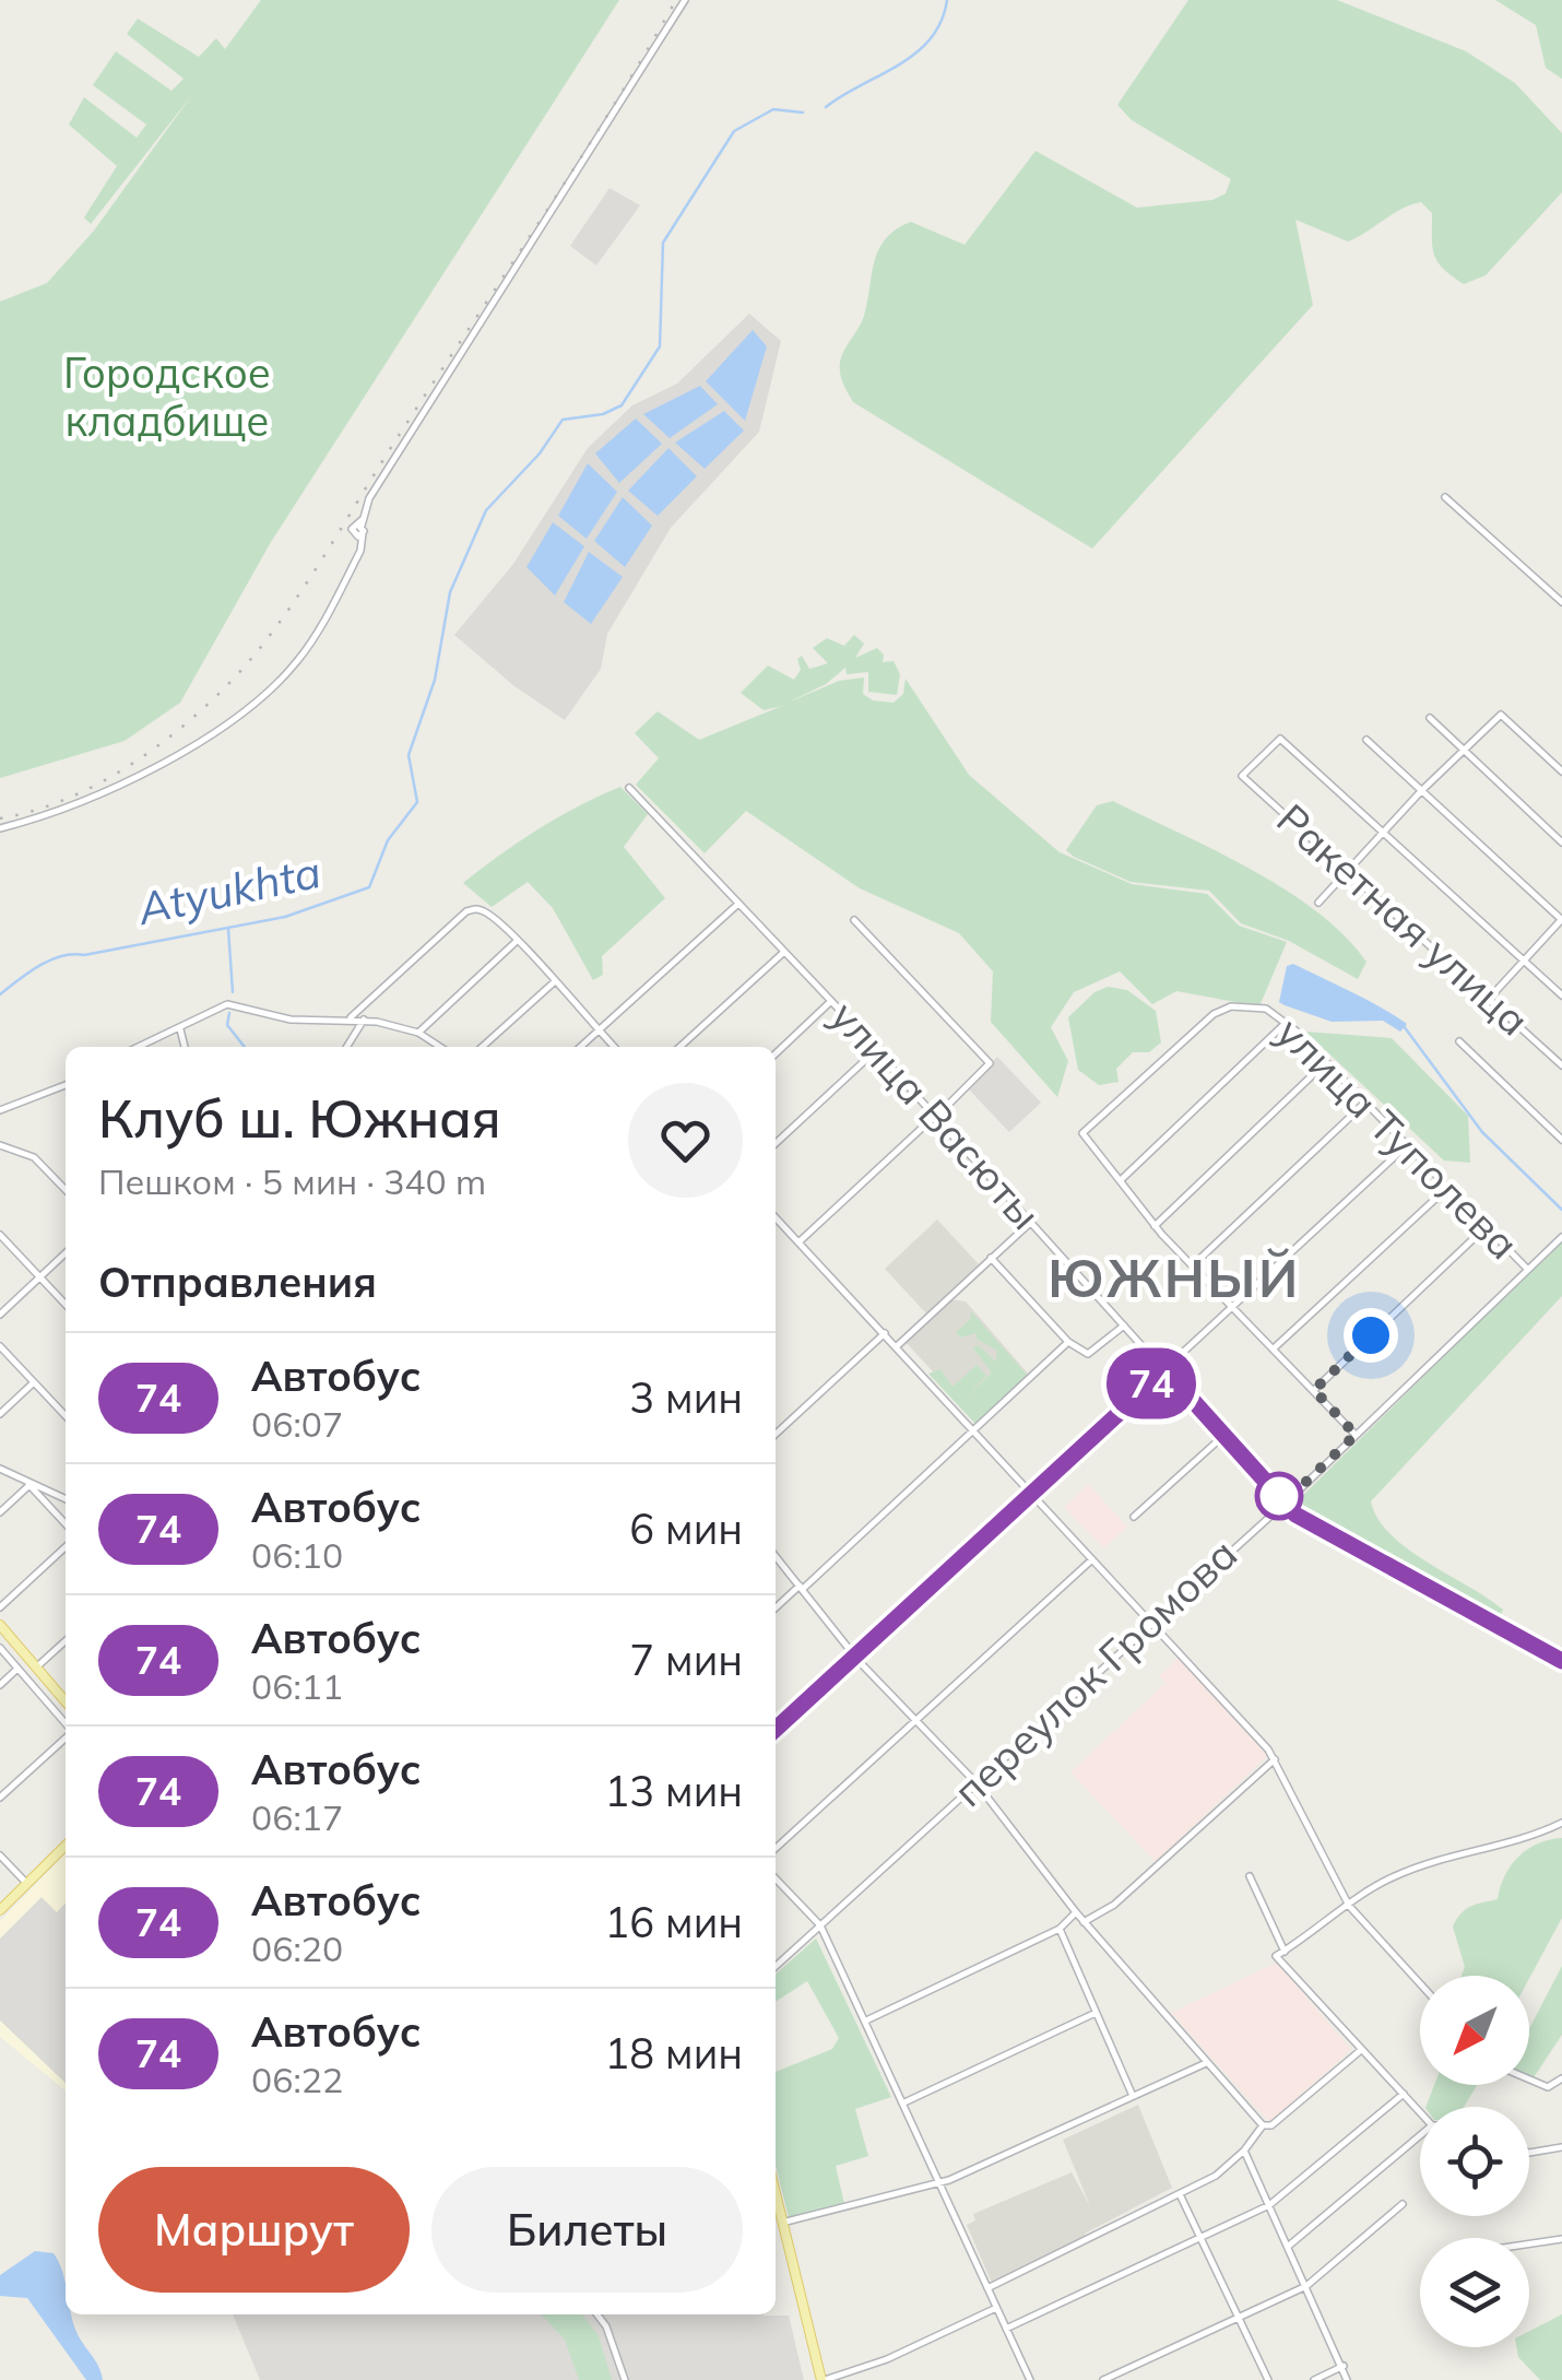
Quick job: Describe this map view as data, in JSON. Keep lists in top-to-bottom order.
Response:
{
  "streets": {
    "street": [
      "Ракетная улица",
      "улица Васюты",
      "улица Туполева",
      "переулок Громова"
    ]
  },
  "crossings": [
    ["улица Васюты", "переулок Громова"],
    ["улица Туполева", "переулок Громова"]
  ],
  "districts": ["ЮЖНЫЙ"],
  "water": ["Atyukhta"],
  "parks": ["Городское кладбище"],
  "lines": ["bus line 74"],
  "north": "bottom left",
  "page": {
    "on_map": "74",
    "heading": [
      ["Клуб ш. Южная", "Пешком · 5 мин · 340 m"],
      "Отправления"
    ],
    "list": [
      {
        "mark": "74",
        "name": "Автобус",
        "note": "06:07",
        "value": "3 мин"
      },
      {
        "mark": "74",
        "name": "Автобус",
        "note": "06:10",
        "value": "6 мин"
      },
      {
        "mark": "74",
        "name": "Автобус",
        "note": "06:11",
        "value": "7 мин"
      },
      {
        "mark": "74",
        "name": "Автобус",
        "note": "06:17",
        "value": "13 мин"
      },
      {
        "mark": "74",
        "name": "Автобус",
        "note": "06:20",
        "value": "16 мин"
      },
      {
        "mark": "74",
        "name": "Автобус",
        "note": "06:22",
        "value": "18 мин"
      }
    ],
    "buttons": ["Маршрут", "Билеты"]
  }
}
